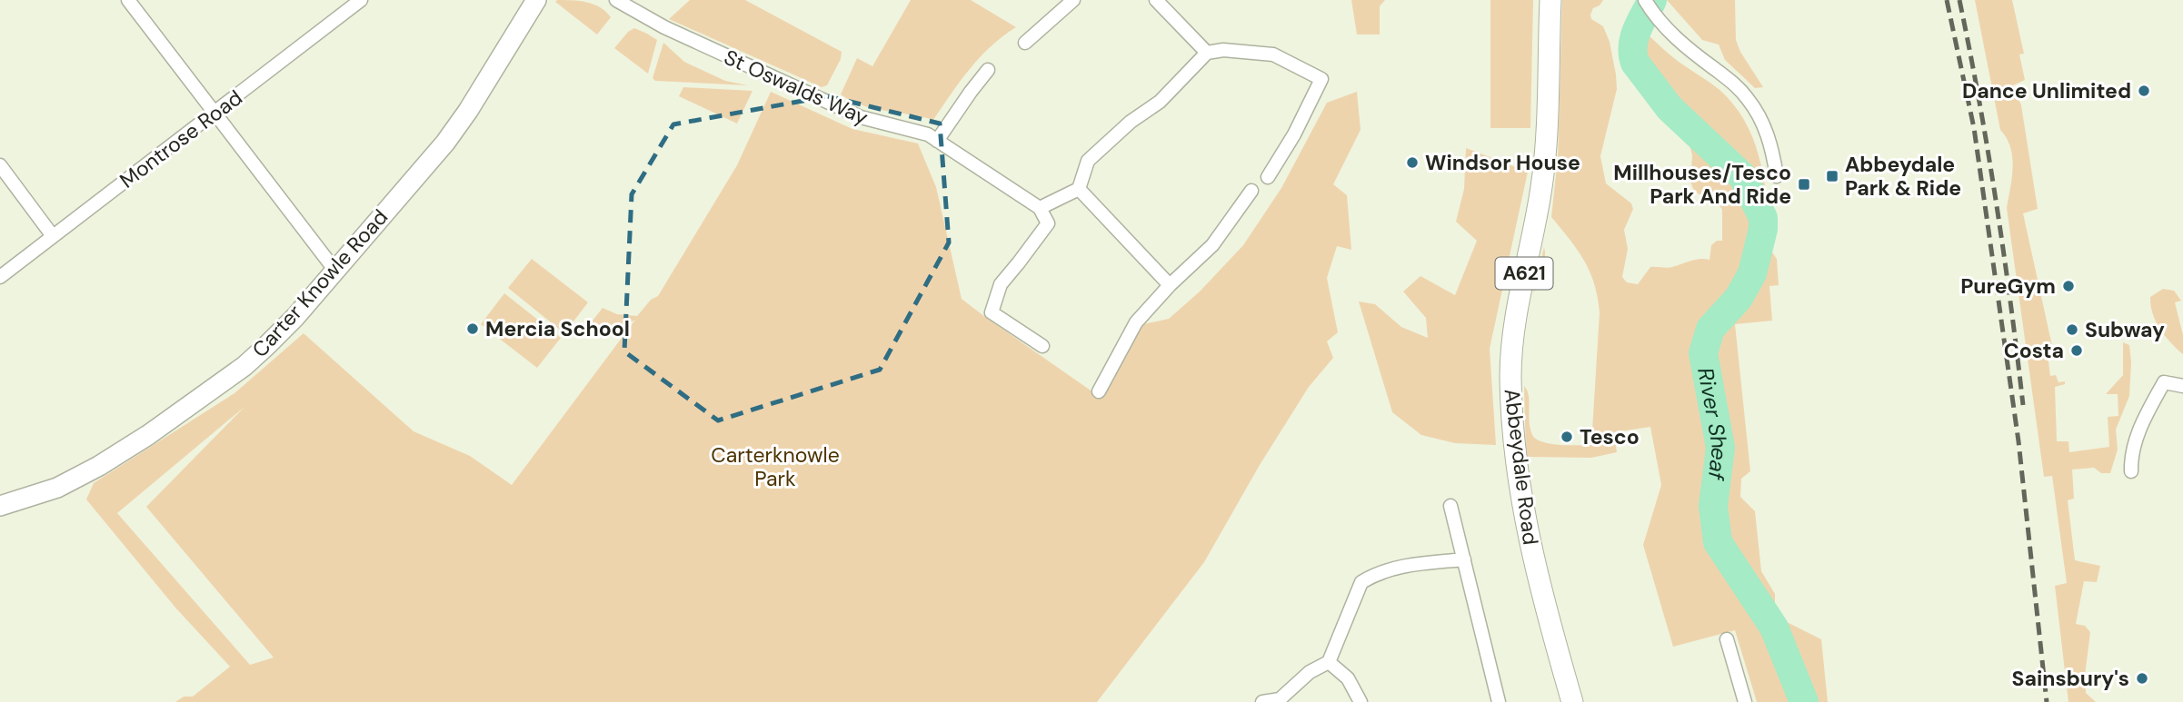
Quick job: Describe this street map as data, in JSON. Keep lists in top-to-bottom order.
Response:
{
  "streets": {
    "main road": ["A621", "Abbeydale Road"],
    "street": ["St Oswalds Way", "Montrose Road", "Carter Knowle Road"]
  },
  "water": ["River Sheaf"],
  "parks": ["Carterknowle Park"],
  "places": {
    "other": [
      "Dance Unlimited",
      "Windsor House",
      "PureGym",
      "Mercia School",
      "Subway",
      "Costa",
      "Tesco",
      "Sainsbury's"
    ],
    "transit": ["Abbeydale Park & Ride", "Millhouses/Tesco Park And Ride"]
  }
}
